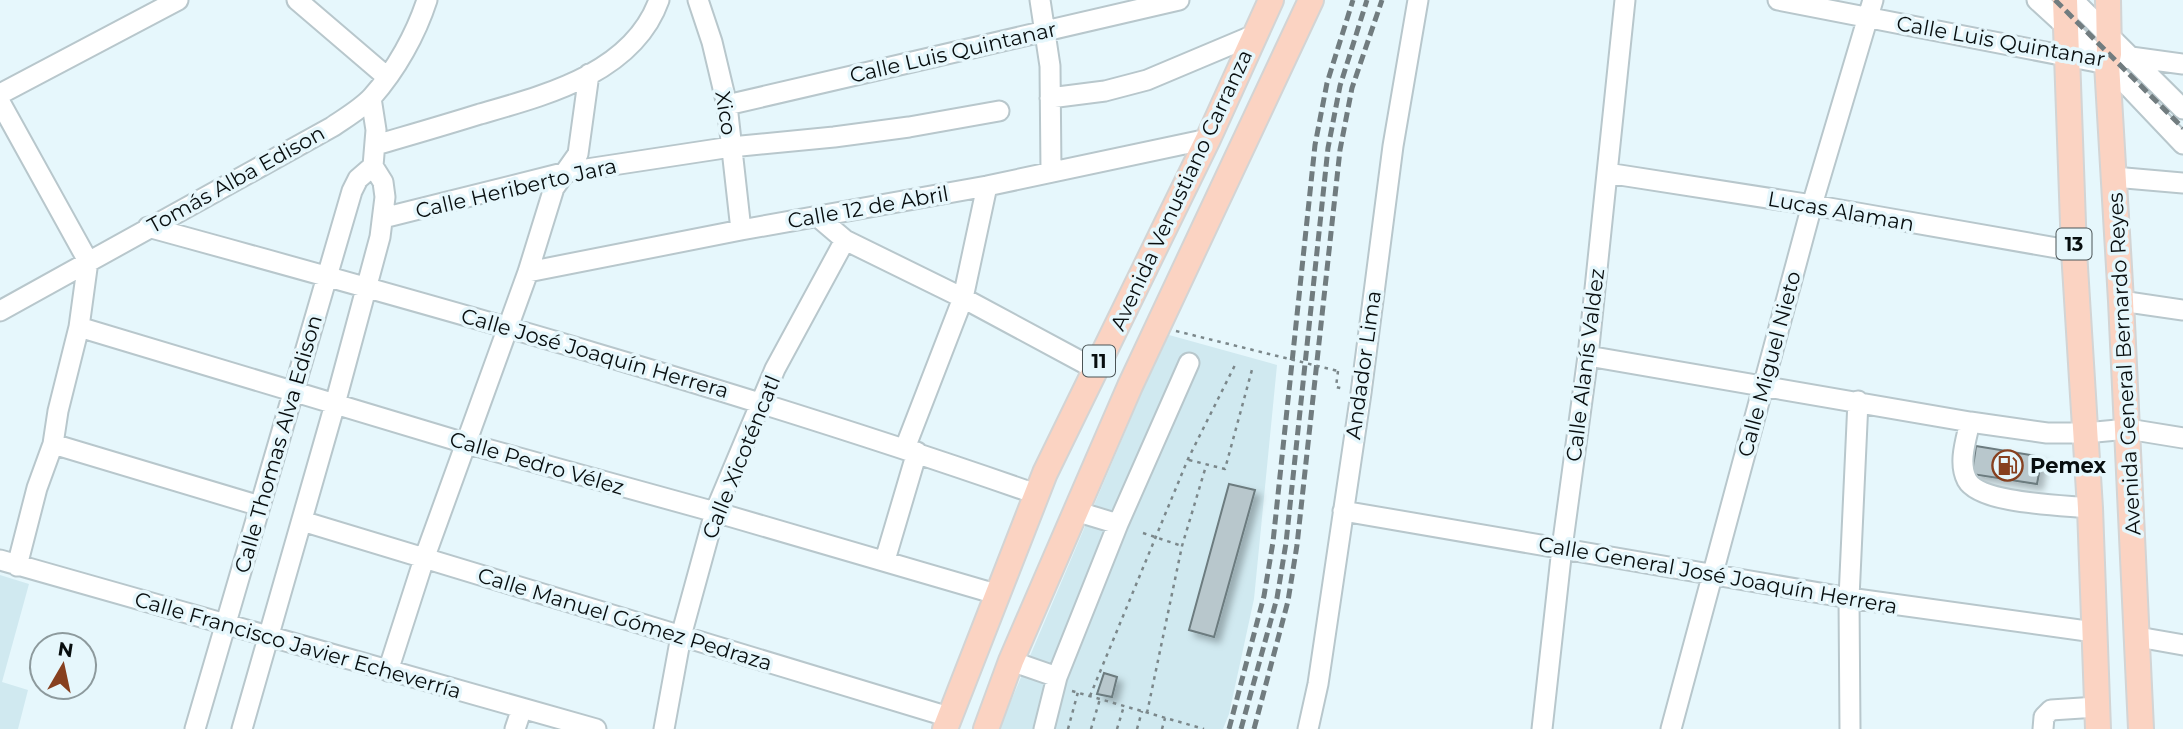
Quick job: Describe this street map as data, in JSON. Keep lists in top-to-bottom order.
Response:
{
  "streets": {
    "main road": [
      "Avenida Venustiano Carranza",
      "13",
      "11",
      "Avenida General Bernardo Reyes"
    ],
    "street": [
      "Calle Luis Quintanar",
      "Xico",
      "Tomás Alba Edison",
      "Calle Heriberto Jara",
      "Calle 12 de Abril",
      "Lucas Alaman",
      "Calle José Joaquín Herrera",
      "Calle Miguel Nieto",
      "Andador Lima",
      "Calle Alanís Valdez",
      "Calle Thomas Alva Edison",
      "Calle Xicoténcatl",
      "Calle Pedro Vélez",
      "Calle General José Joaquín Herrera",
      "Calle Manuel Gómez Pedraza",
      "Calle Francisco Javier Echeverría"
    ]
  },
  "crossings": [
    ["Calle Luis Quintanar", "Xico"],
    ["Calle Luis Quintanar", "Calle Miguel Nieto"],
    ["Calle Luis Quintanar", "Avenida General Bernardo Reyes"],
    ["Xico", "Calle Heriberto Jara"],
    ["Xico", "Calle 12 de Abril"],
    ["Tomás Alba Edison", "Calle José Joaquín Herrera"],
    ["Tomás Alba Edison", "Calle Thomas Alva Edison"],
    ["Calle Heriberto Jara", "Calle Thomas Alva Edison"],
    ["Avenida Venustiano Carranza", "Calle 12 de Abril"],
    ["Avenida Venustiano Carranza", "Calle José Joaquín Herrera"],
    ["Avenida Venustiano Carranza", "Calle Pedro Vélez"],
    ["Avenida Venustiano Carranza", "Calle Manuel Gómez Pedraza"],
    ["Lucas Alaman", "Calle Miguel Nieto"],
    ["Lucas Alaman", "Avenida General Bernardo Reyes"],
    ["Lucas Alaman", "Calle Alanís Valdez"],
    ["Calle José Joaquín Herrera", "Calle Thomas Alva Edison"],
    ["Calle José Joaquín Herrera", "Calle Xicoténcatl"],
    ["Calle Miguel Nieto", "Calle General José Joaquín Herrera"],
    ["Avenida General Bernardo Reyes", "Calle General José Joaquín Herrera"],
    ["Andador Lima", "Calle General José Joaquín Herrera"],
    ["Calle Alanís Valdez", "Calle General José Joaquín Herrera"],
    ["Calle Thomas Alva Edison", "Calle Pedro Vélez"],
    ["Calle Thomas Alva Edison", "Calle Manuel Gómez Pedraza"],
    ["Calle Thomas Alva Edison", "Calle Francisco Javier Echeverría"],
    ["Calle Xicoténcatl", "Calle Pedro Vélez"],
    ["Calle Xicoténcatl", "Calle Manuel Gómez Pedraza"]
  ],
  "places": {
    "fuel station": ["Pemex"]
  },
  "north": "top"
}
